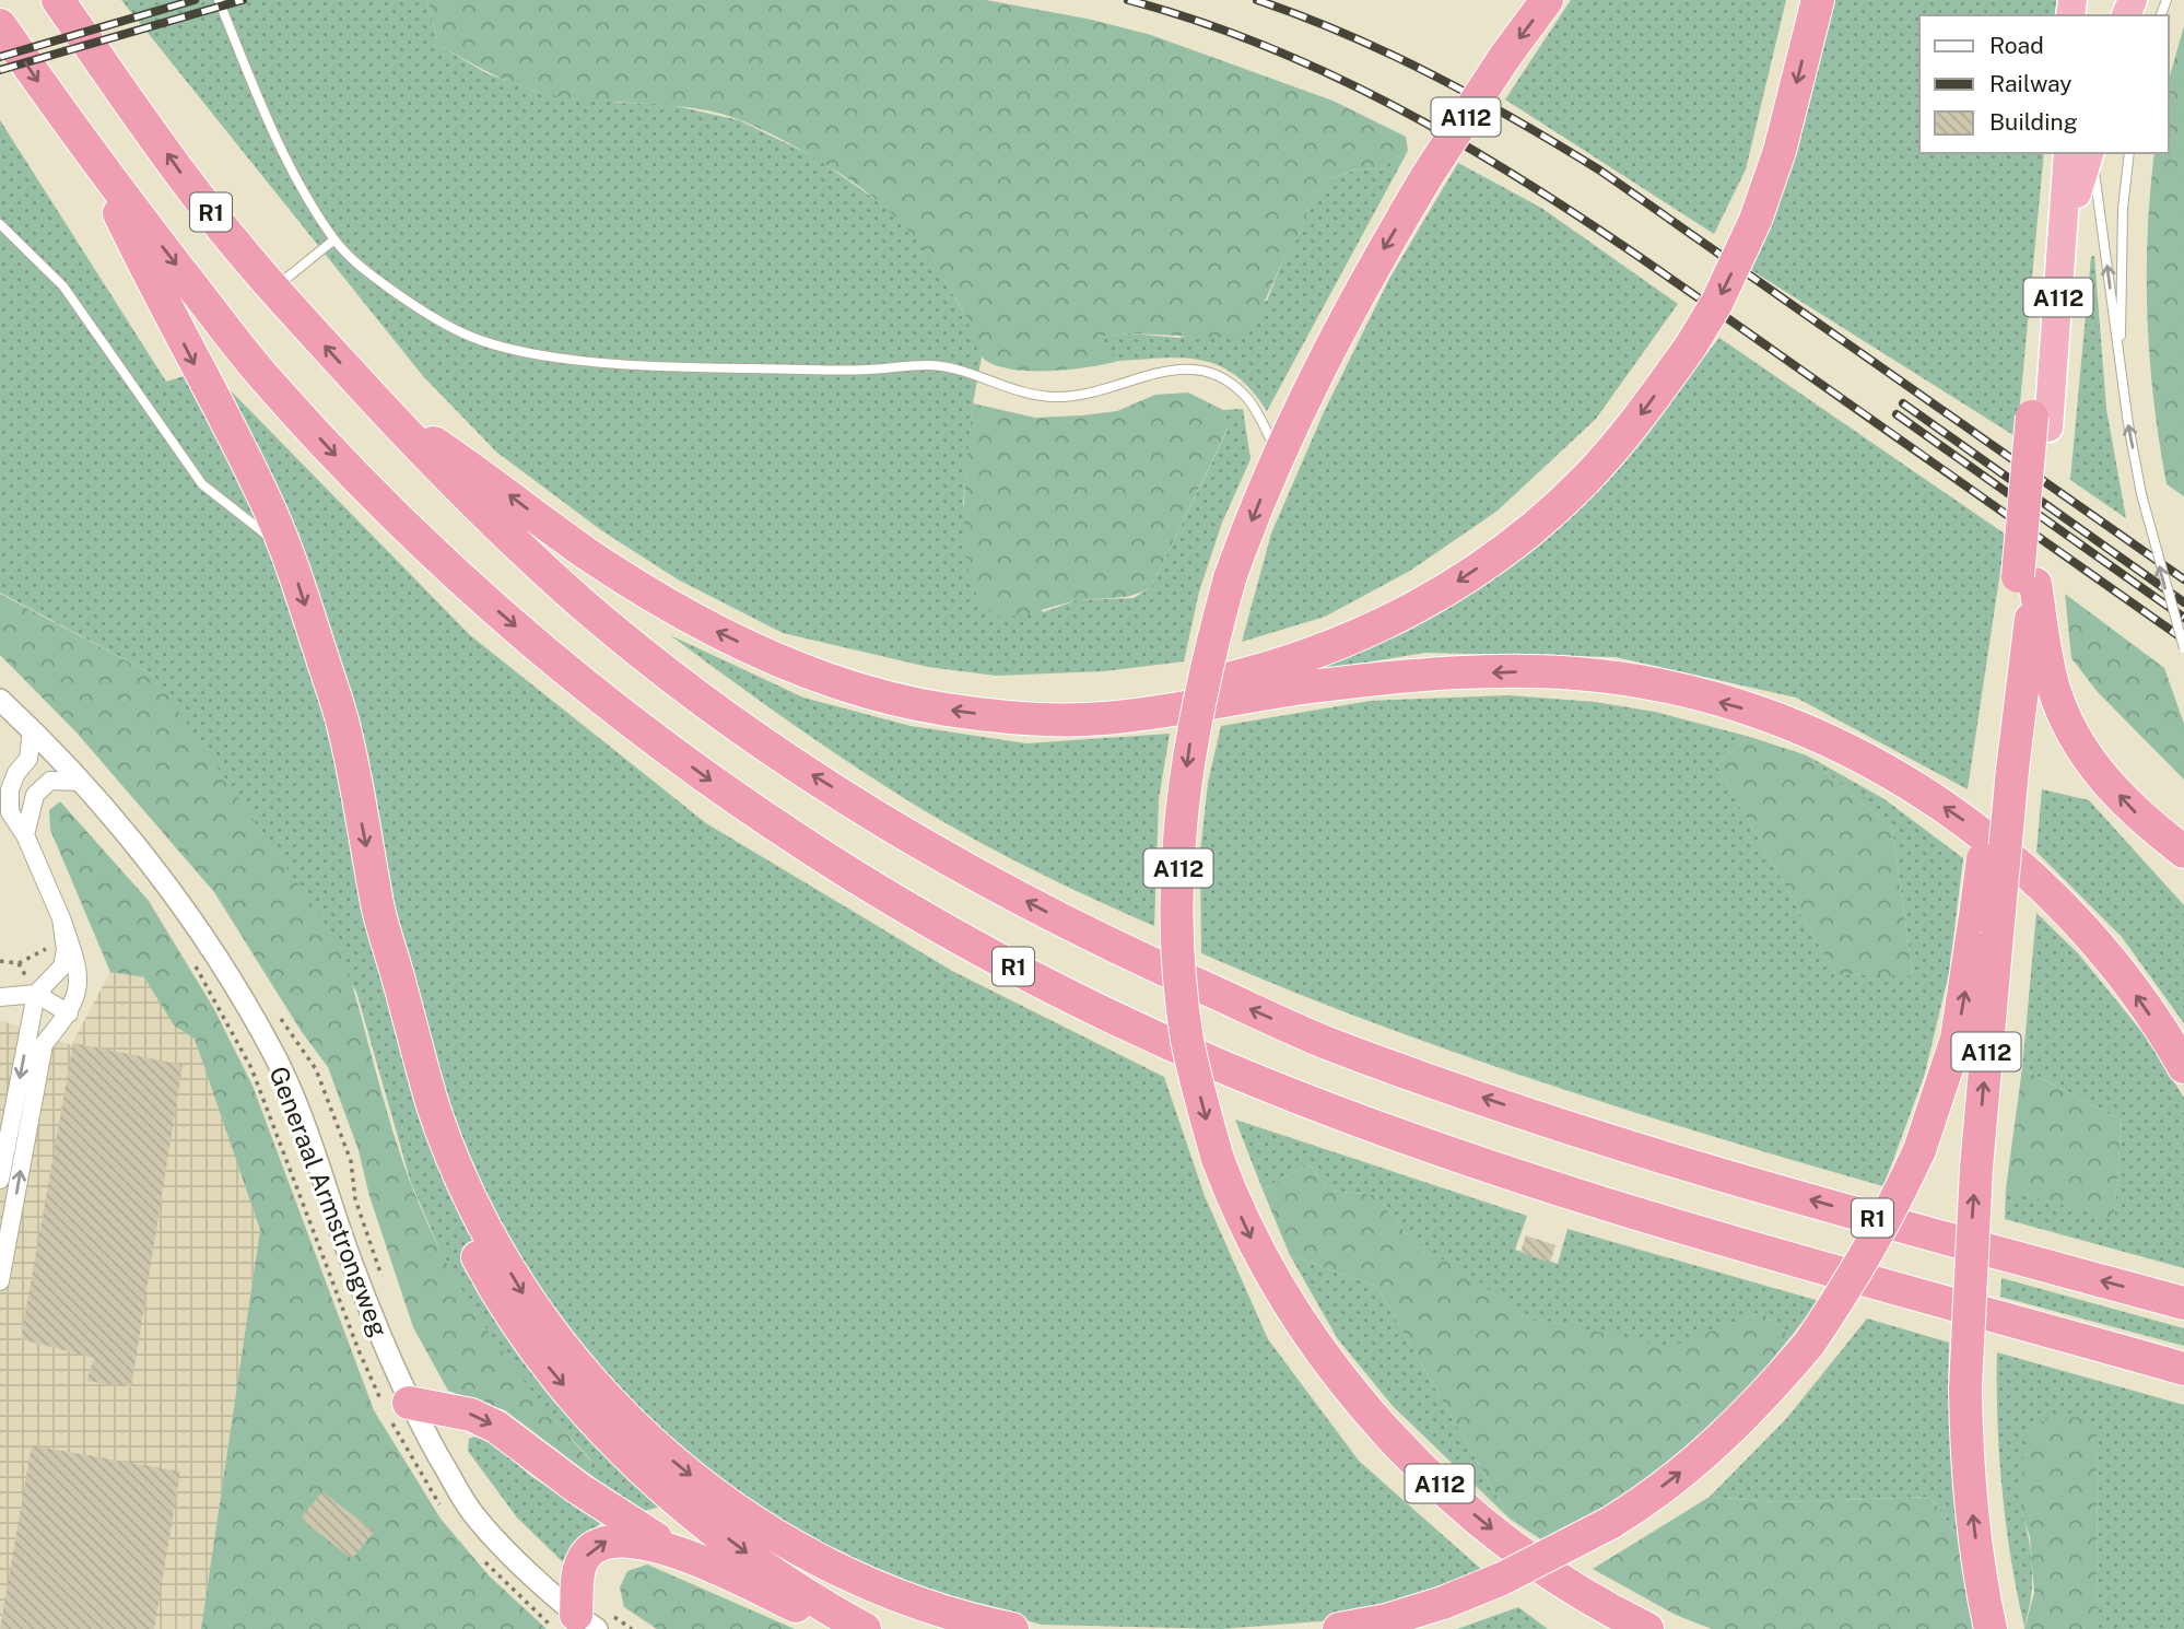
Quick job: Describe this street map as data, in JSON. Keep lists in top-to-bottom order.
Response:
{
  "streets": {
    "highway": ["A112", "R1"],
    "street": ["Generaal Armstrongweg"]
  },
  "legend": ["Road", "Railway", "Building"]
}
